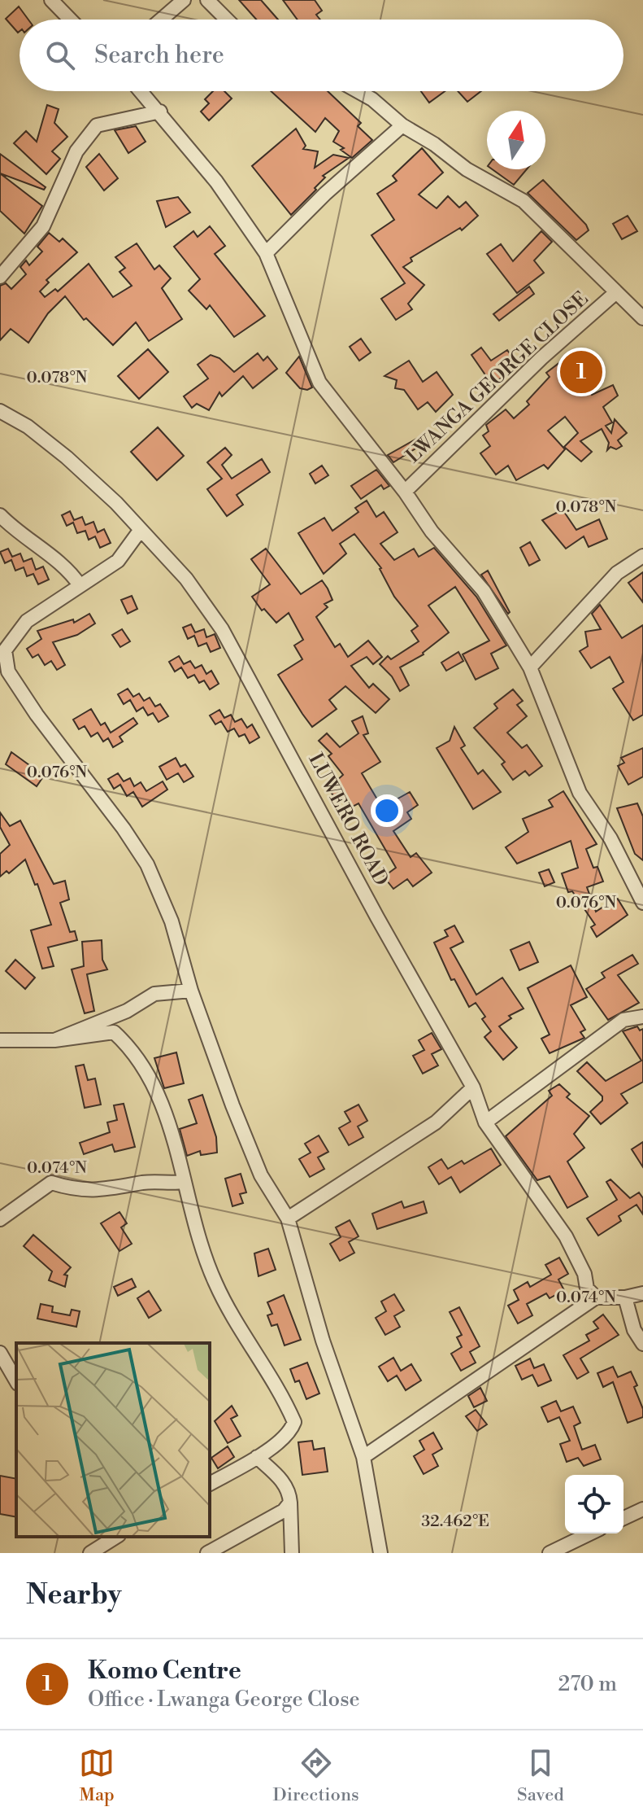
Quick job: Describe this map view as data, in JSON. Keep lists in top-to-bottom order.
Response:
{
  "streets": {
    "street": ["LWANGA GEORGE CLOSE", "LUWERO ROAD"]
  },
  "north": "top",
  "page": {
    "search": "Search here",
    "pins": "1",
    "heading": "Nearby",
    "list": [
      {
        "mark": "1",
        "name": "Komo Centre",
        "note": "Office · Lwanga George Close",
        "value": "270 m"
      }
    ],
    "nav": ["Map", "Directions", "Saved"]
  },
  "coordinates": [
    "0.078°N",
    "0.076°N",
    "0.074°N",
    "32.462°E"
  ]
}
